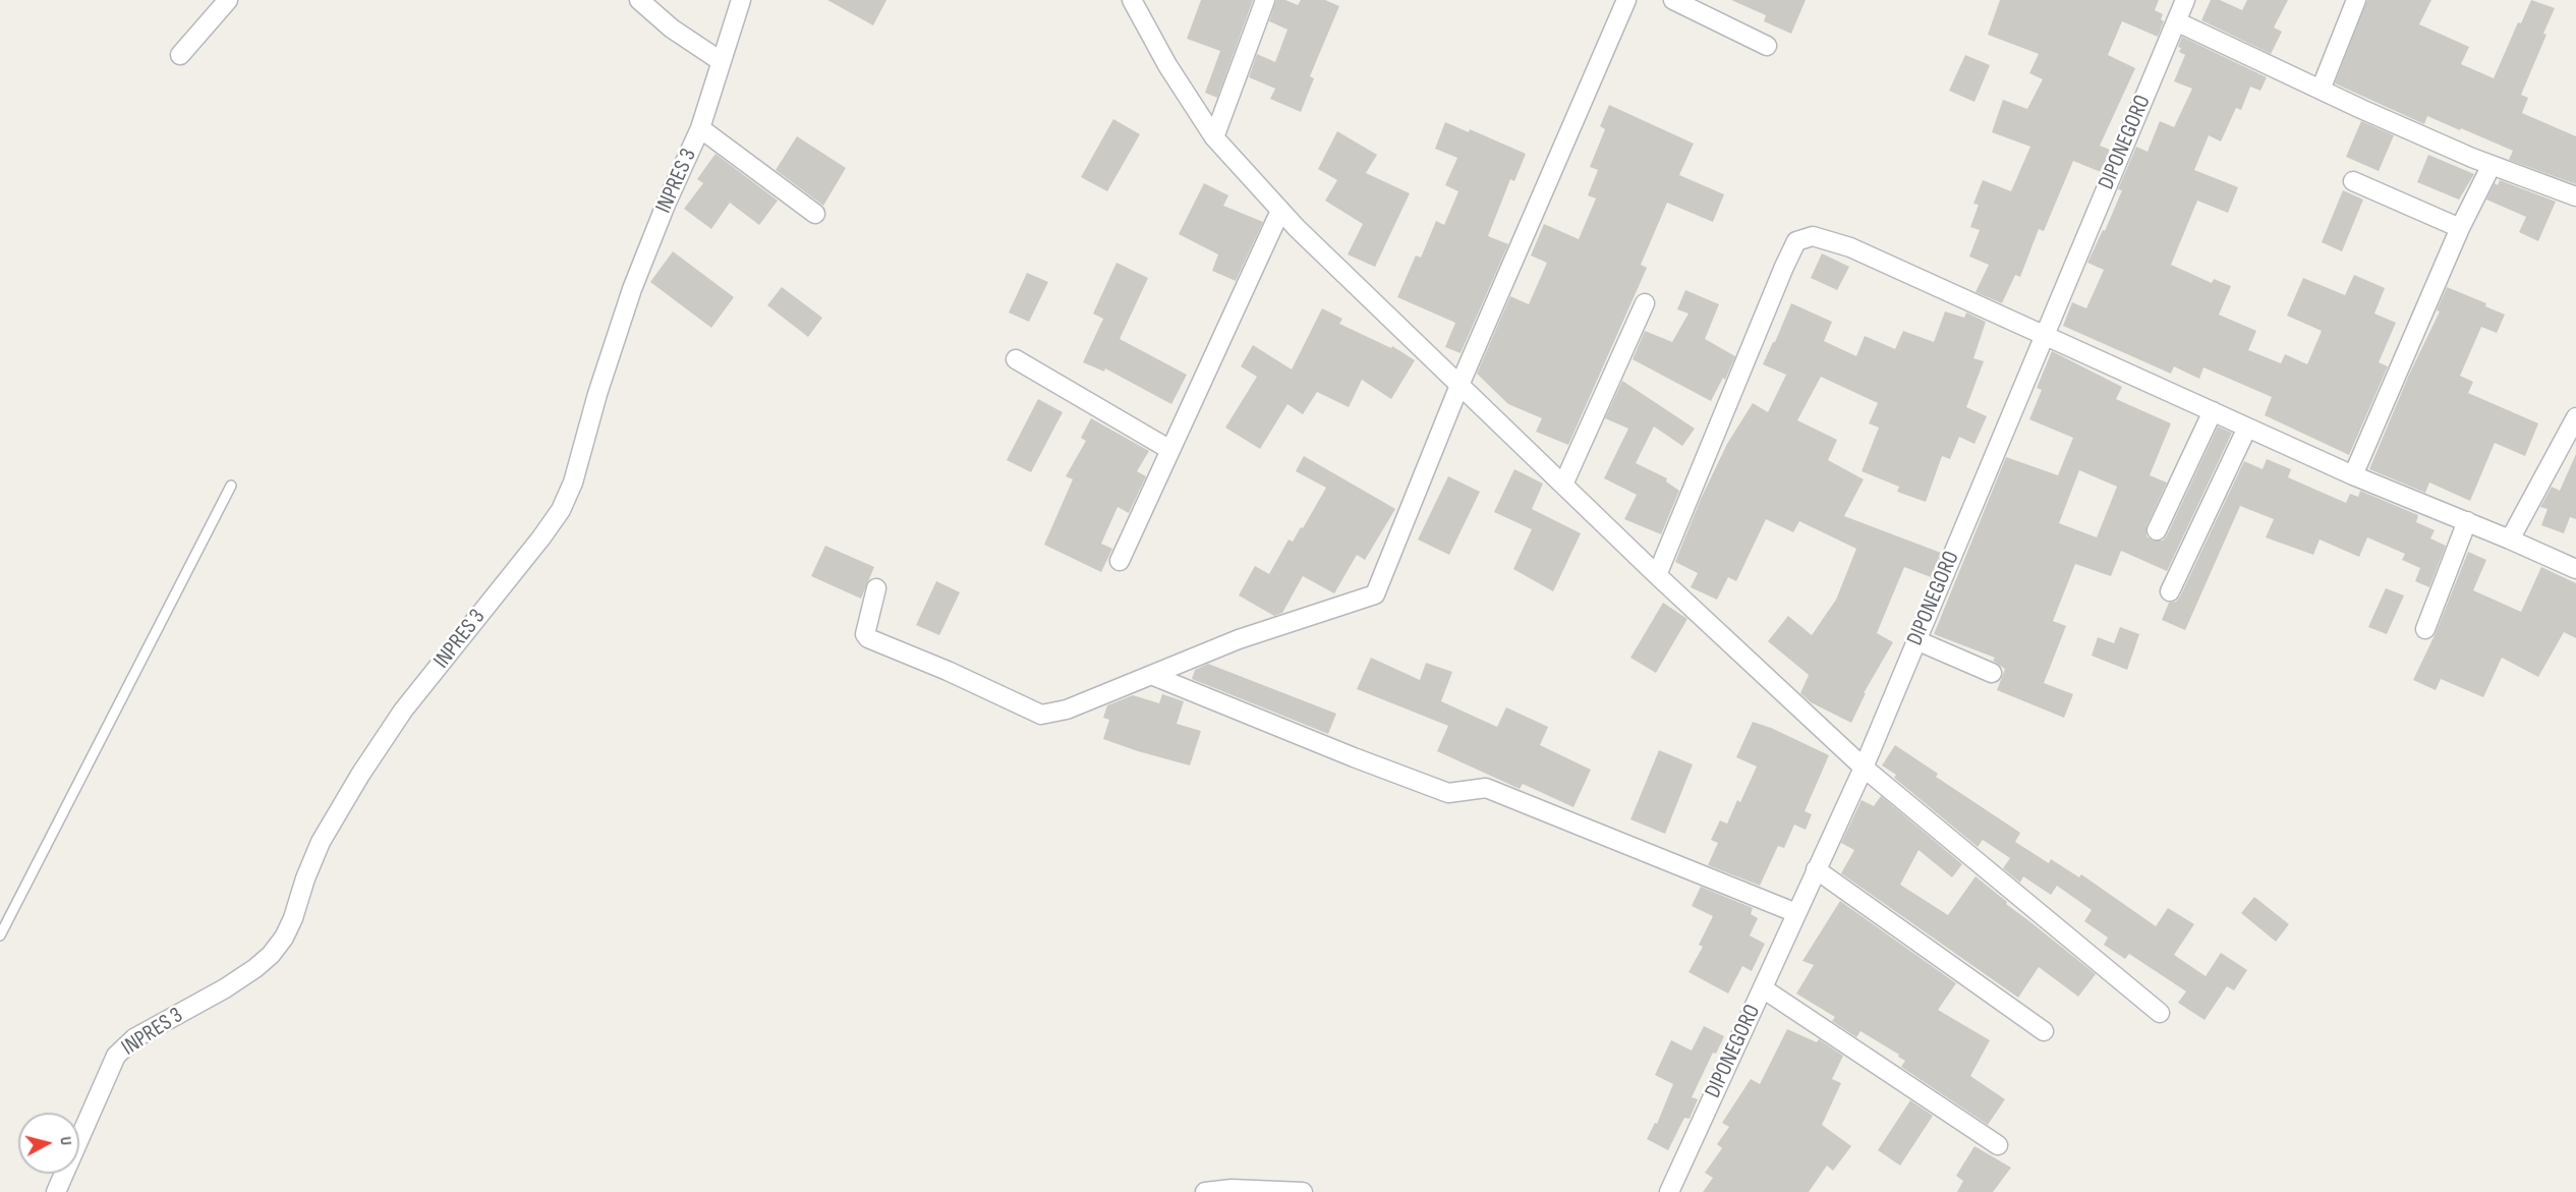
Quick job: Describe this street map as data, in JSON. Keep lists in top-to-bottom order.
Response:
{
  "streets": {
    "street": ["DIPONEGORO", "INPRES 3"]
  },
  "north": "right"
}
